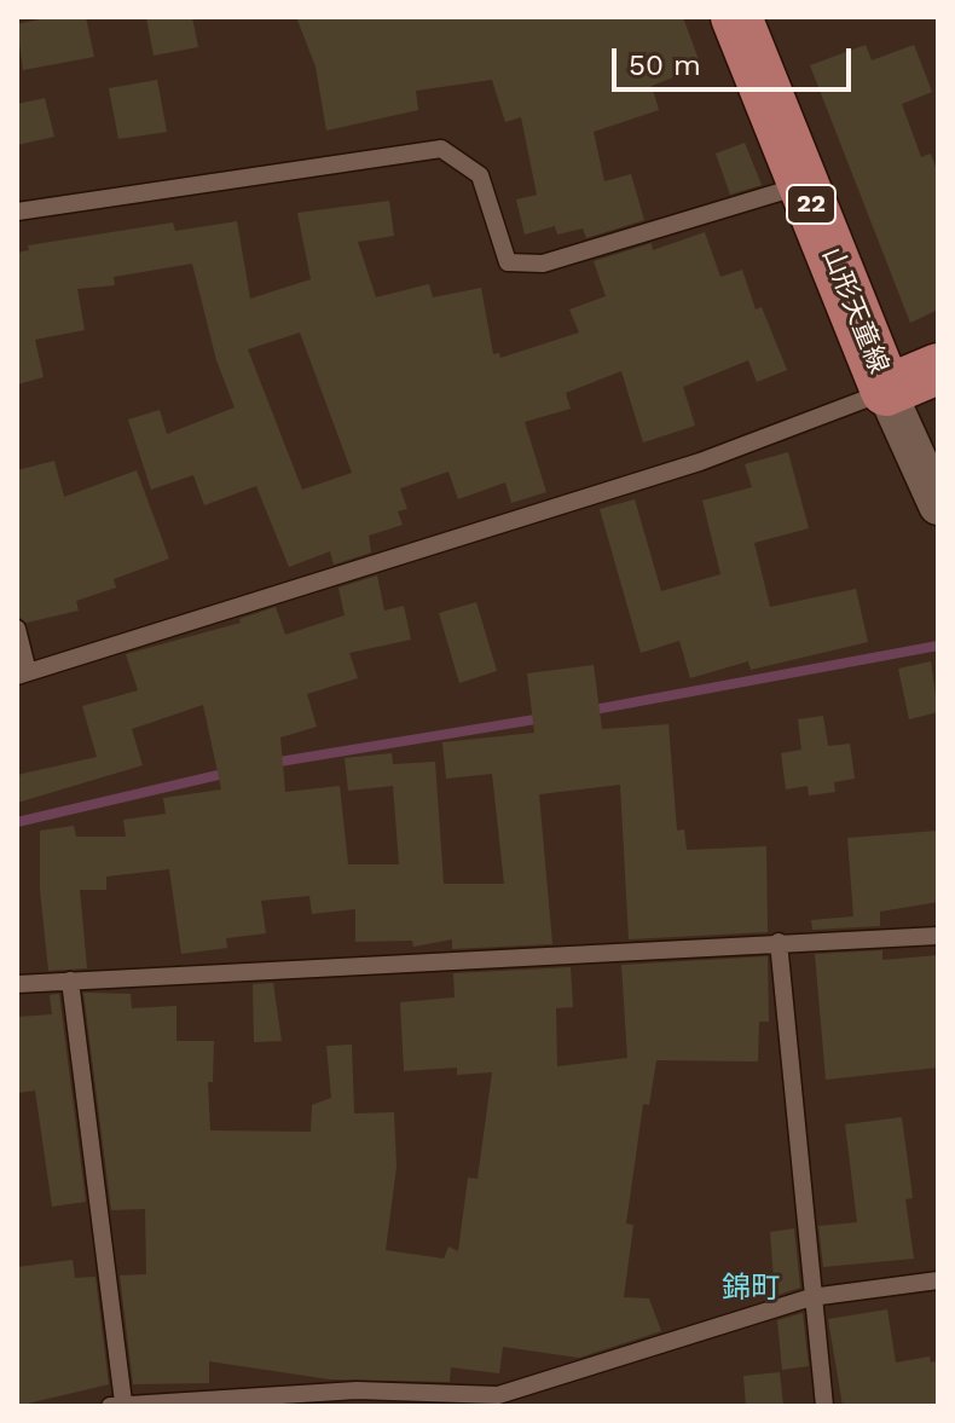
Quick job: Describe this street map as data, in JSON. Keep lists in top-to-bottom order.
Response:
{
  "streets": {
    "main road": ["22", "山形天童線"]
  },
  "districts": ["錦町"],
  "scale_bar": "50 m"
}
